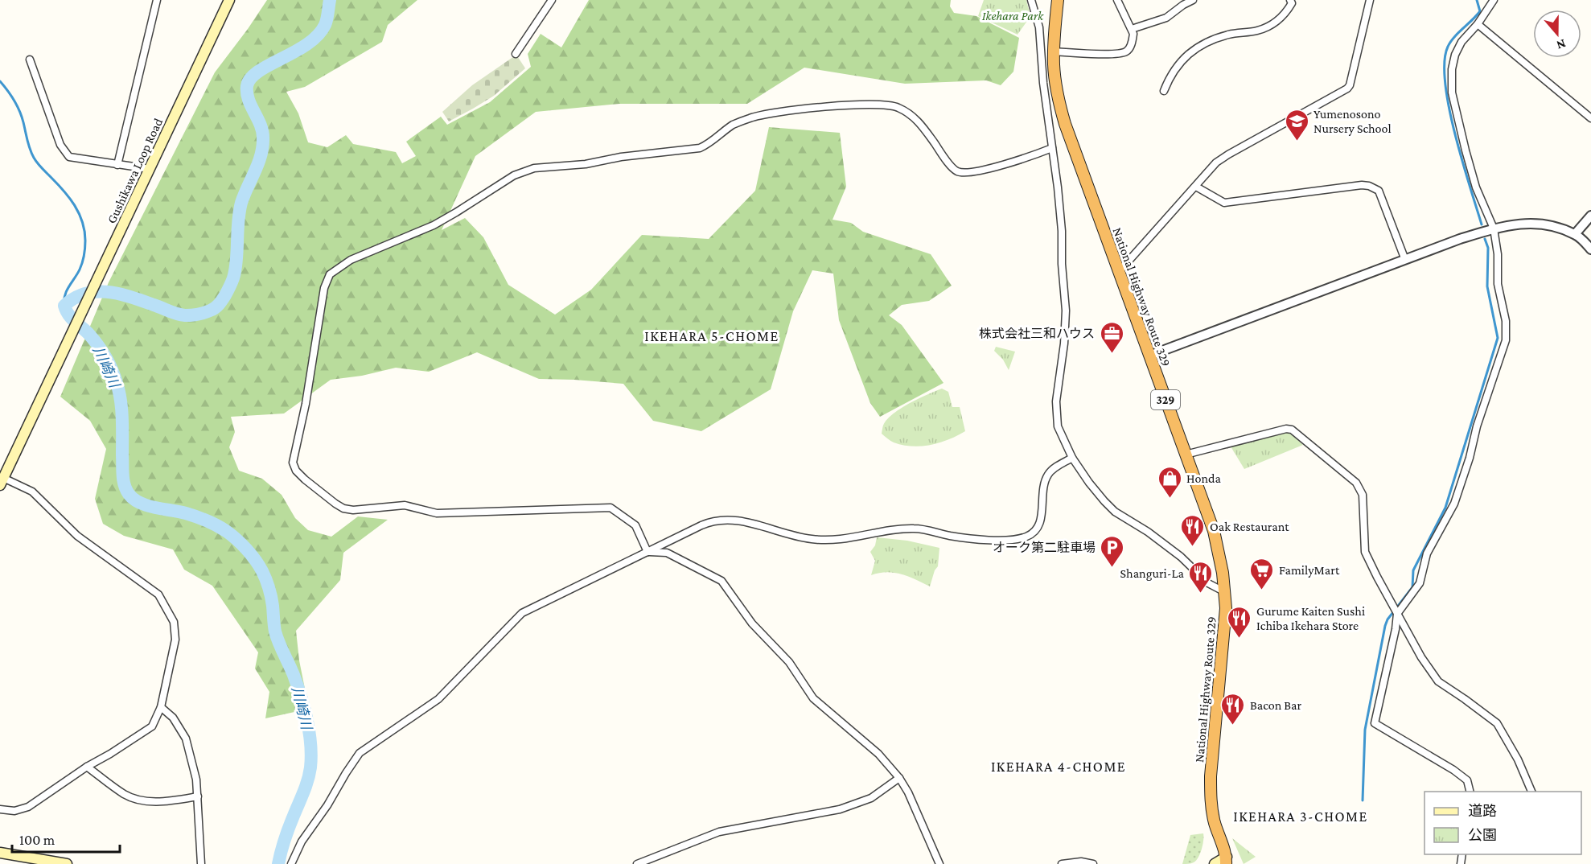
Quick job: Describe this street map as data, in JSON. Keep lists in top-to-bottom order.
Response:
{
  "streets": {
    "highway": ["National Highway Route 329", "329"],
    "main road": ["Gushikawa Loop Road"]
  },
  "districts": ["IKEHARA 5-CHOME", "IKEHARA 4-CHOME", "IKEHARA 3-CHOME"],
  "water": ["川崎川"],
  "parks": ["Ikehara Park"],
  "places": {
    "school or university": ["Yumenosono Nursery School"],
    "office": ["株式会社三和ハウス"],
    "shop": ["Honda"],
    "restaurant": [
      "Oak Restaurant",
      "Shanguri-La",
      "Gurume Kaiten Sushi Ichiba Ikehara Store",
      "Bacon Bar"
    ],
    "parking": ["オーク第二駐車場"],
    "supermarket": ["FamilyMart"]
  },
  "legend": ["道路", "公園"],
  "scale_bar": "100 m",
  "north": "bottom"
}
